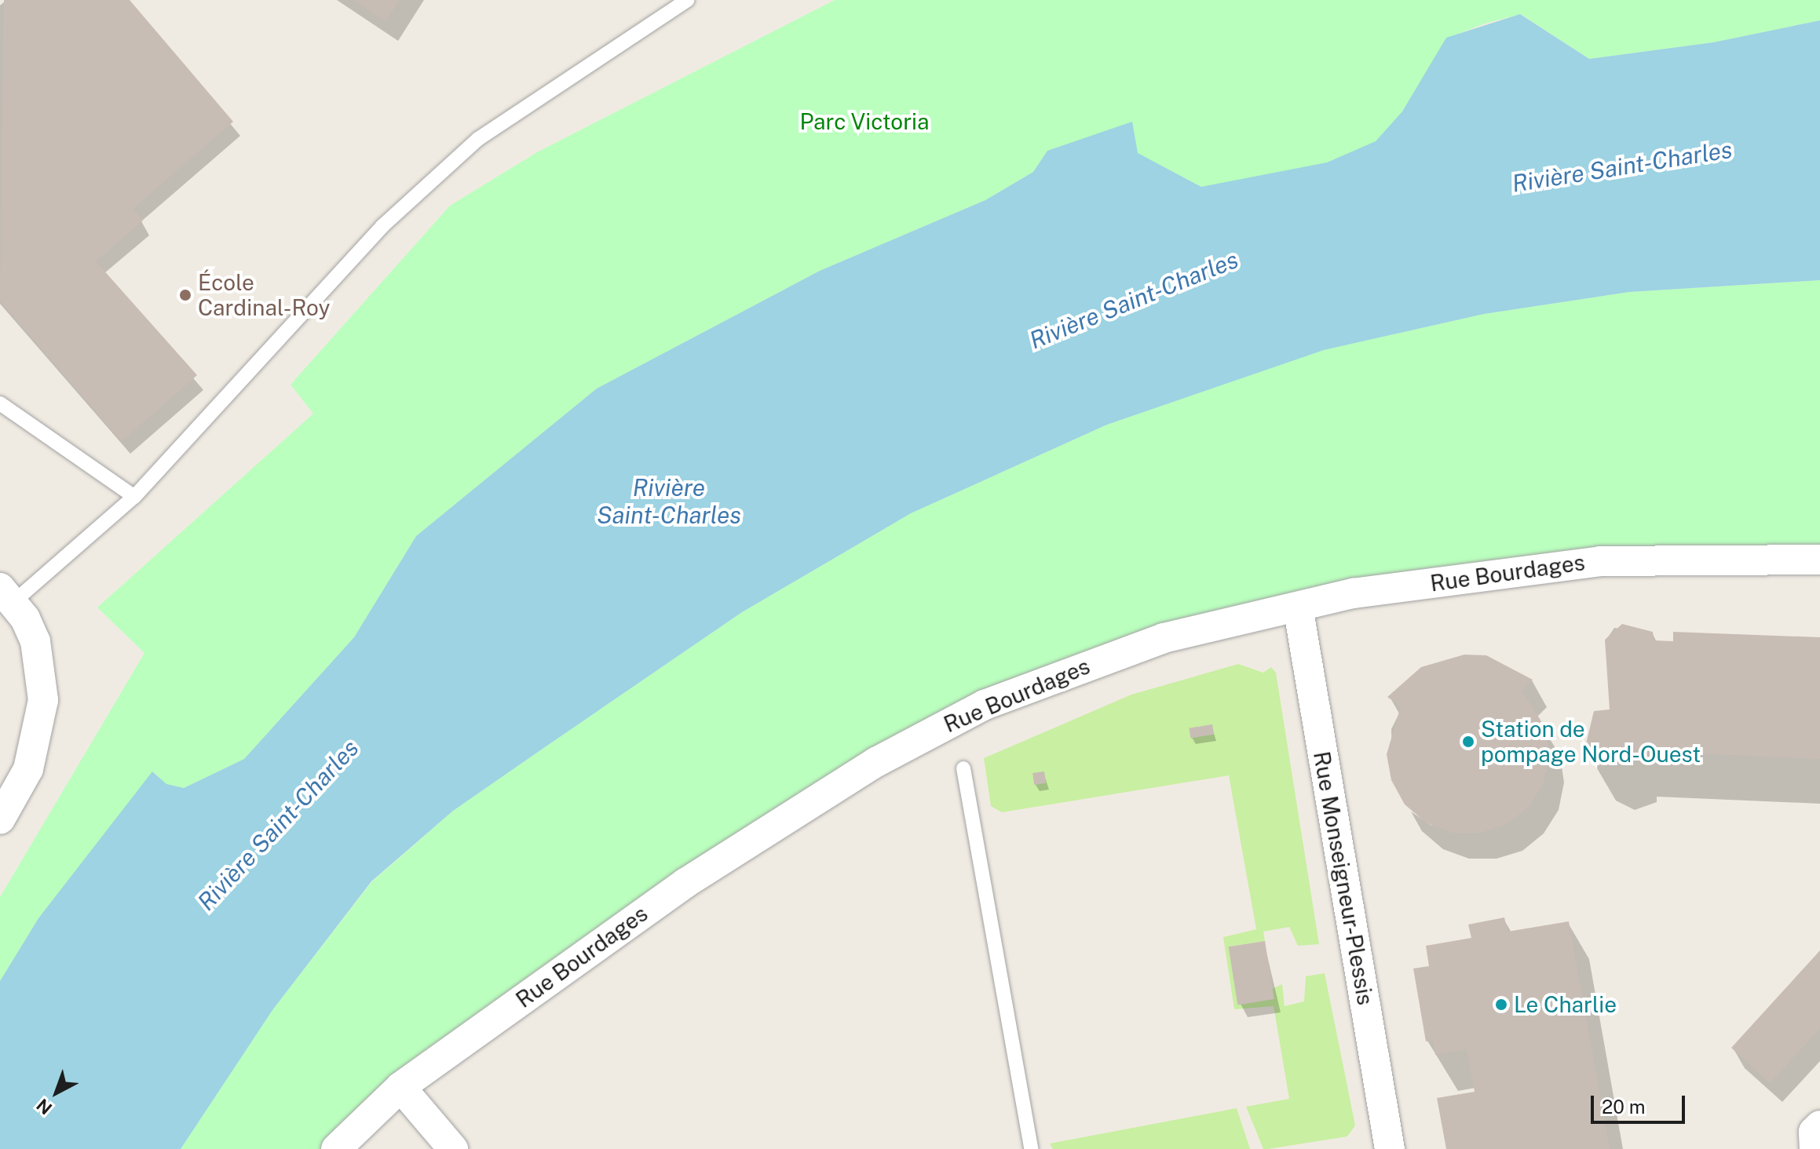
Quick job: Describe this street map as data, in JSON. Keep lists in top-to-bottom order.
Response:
{
  "streets": {
    "street": ["Rue Bourdages", "Rue Monseigneur-Plessis"]
  },
  "crossings": [
    ["Rue Bourdages", "Rue Monseigneur-Plessis"]
  ],
  "water": ["Rivière Saint-Charles"],
  "parks": ["Parc Victoria"],
  "places": ["École Cardinal-Roy", "Station de pompage Nord-Ouest", "Le Charlie"],
  "scale_bar": "20 m",
  "north": "bottom left"
}
